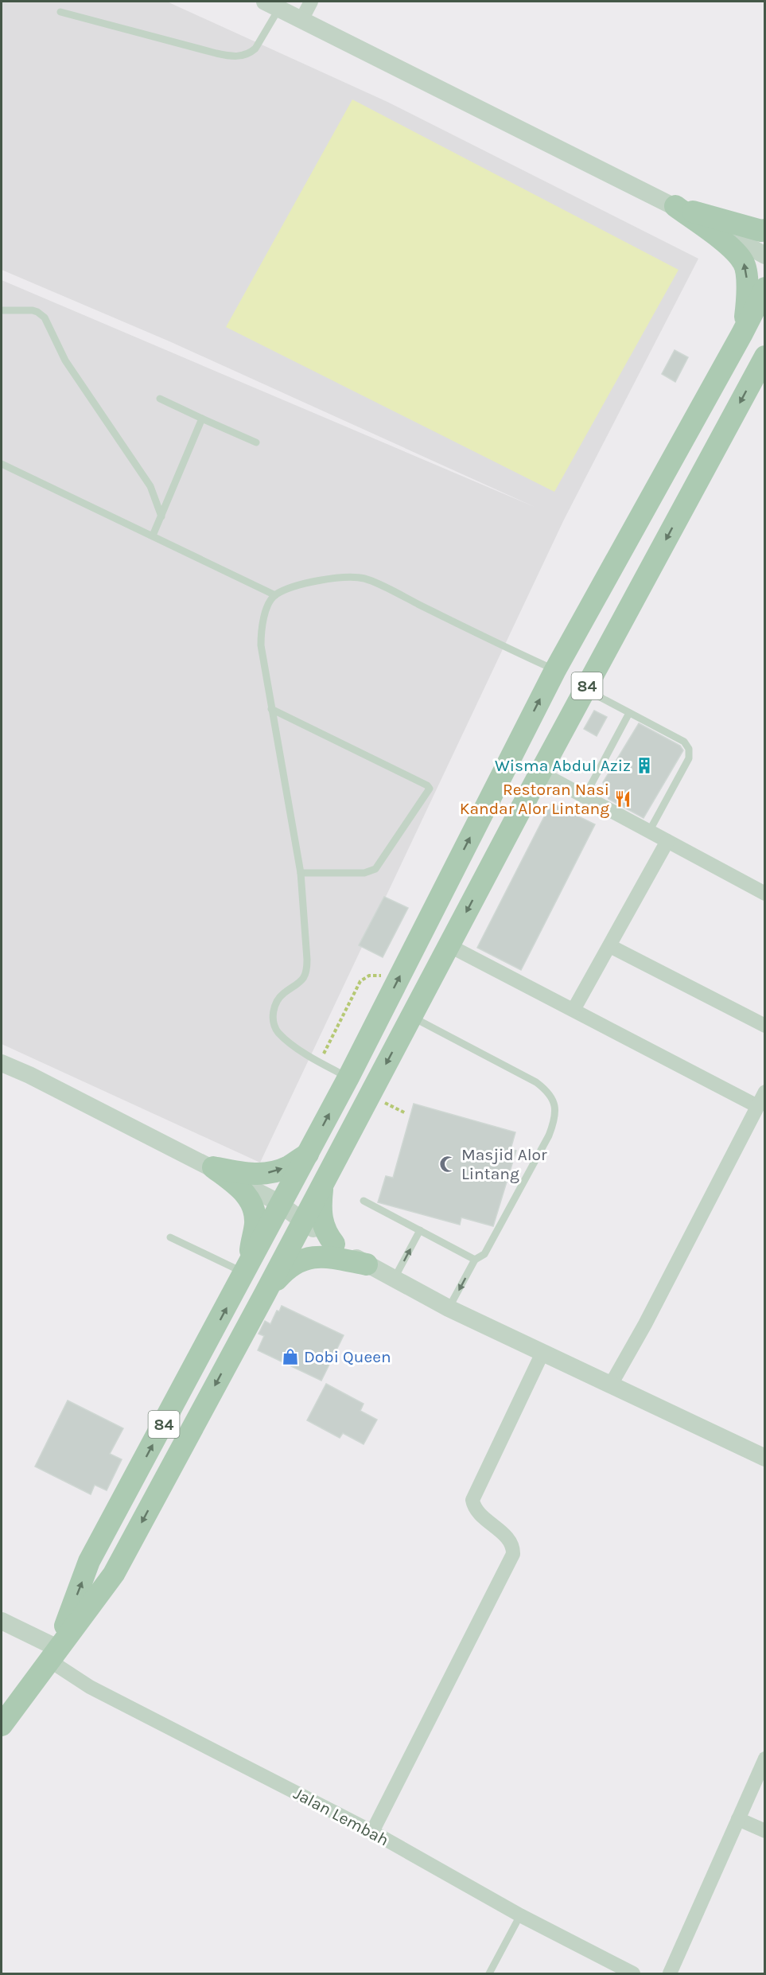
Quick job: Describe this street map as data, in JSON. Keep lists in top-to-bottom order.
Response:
{
  "streets": {
    "main road": ["84"],
    "street": ["Jalan Lembah"]
  },
  "crossings": [
    ["84", "Jalan Lembah"]
  ],
  "places": {
    "building": ["Wisma Abdul Aziz"],
    "restaurant": ["Restoran Nasi Kandar Alor Lintang"],
    "mosque": ["Masjid Alor Lintang"],
    "shop": ["Dobi Queen"]
  }
}
